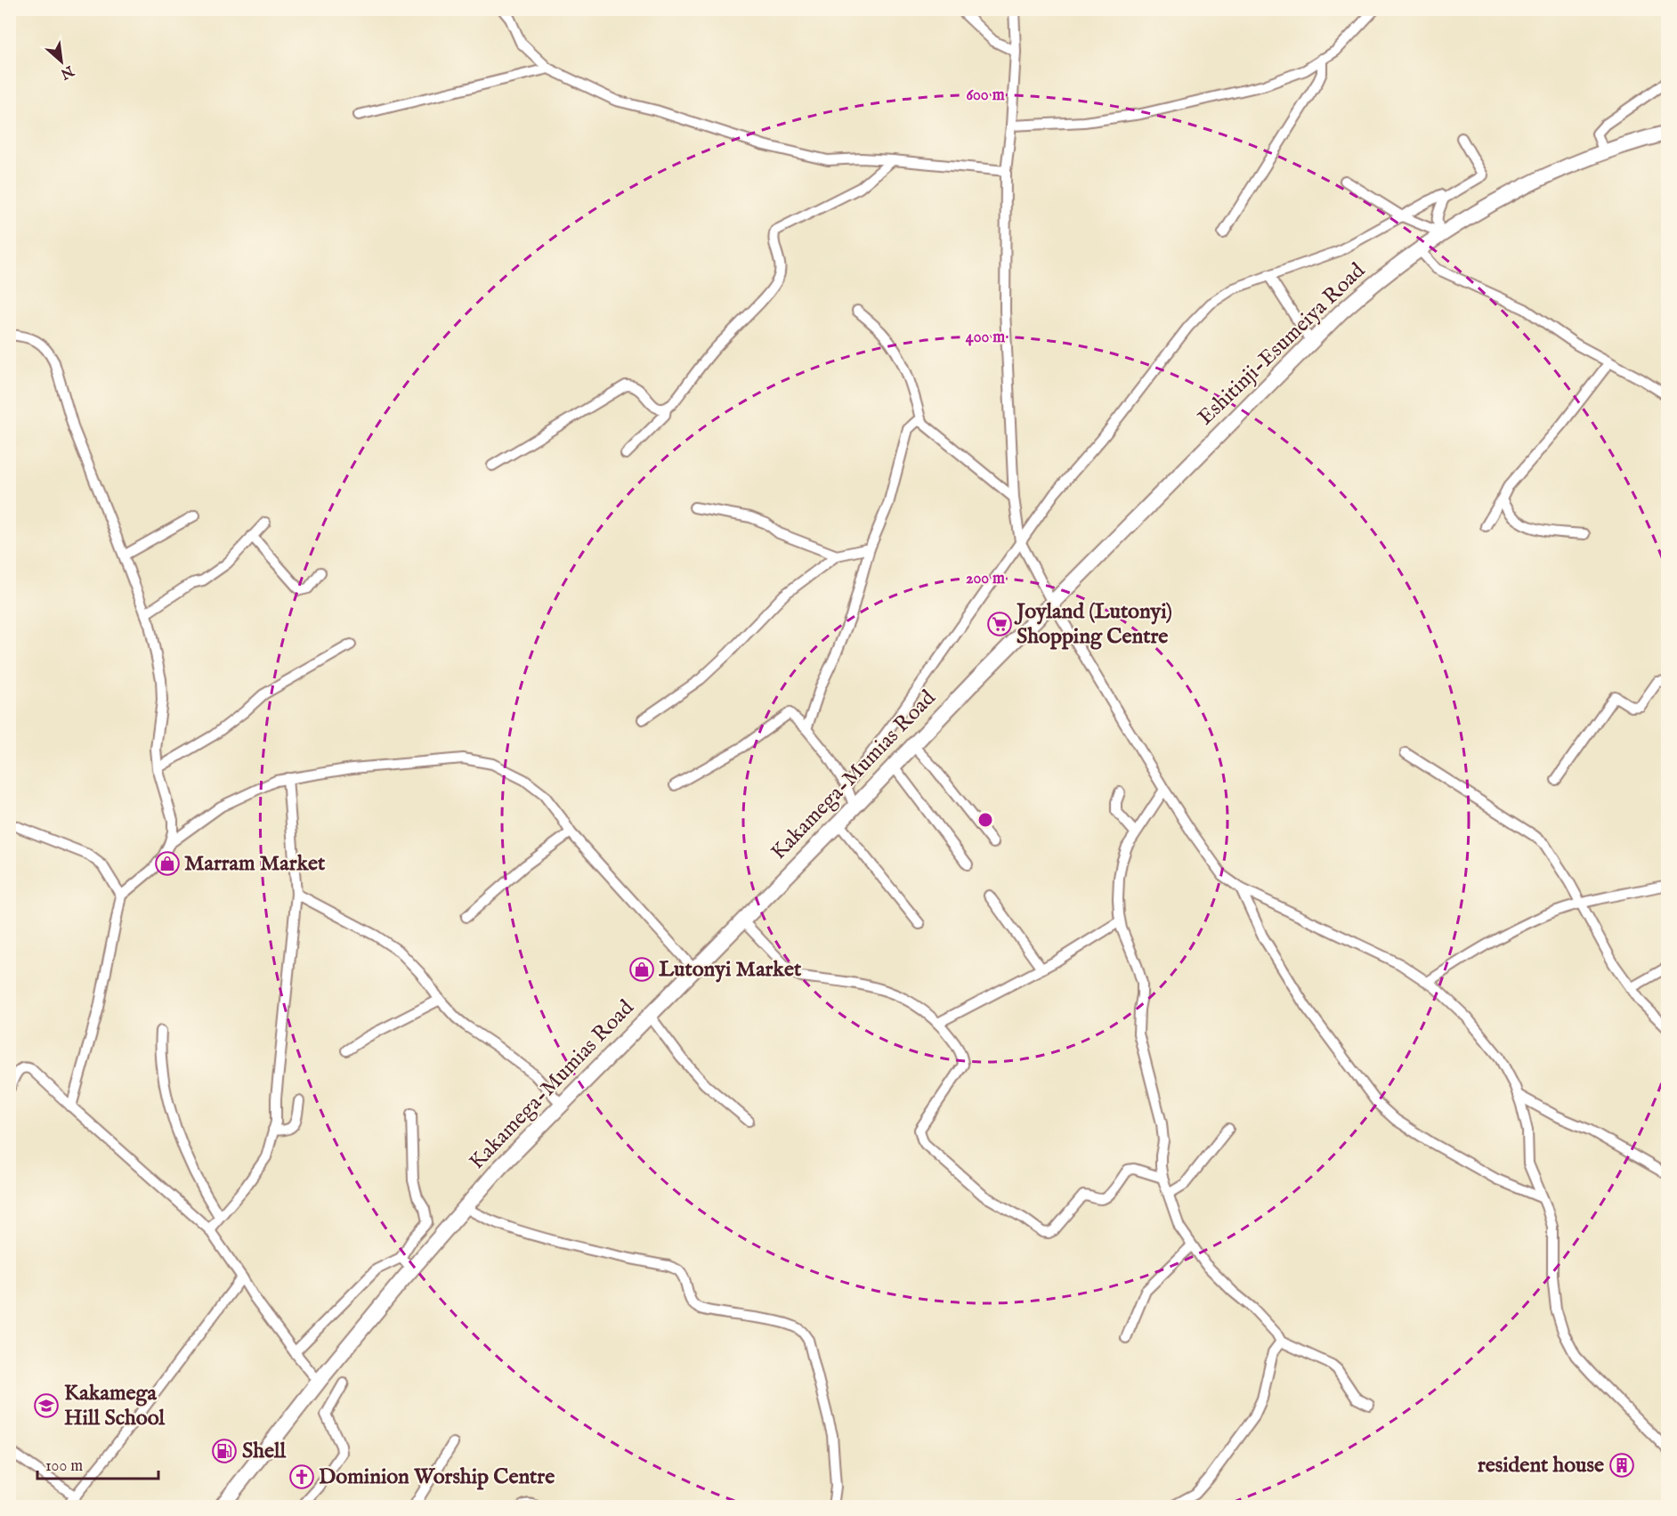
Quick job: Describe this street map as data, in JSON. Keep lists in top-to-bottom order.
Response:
{
  "streets": {
    "highway": ["Eshitinji-Esumeiya Road", "Kakamega-Mumias Road"]
  },
  "crossings": [
    ["Eshitinji-Esumeiya Road", "Kakamega-Mumias Road"]
  ],
  "places": {
    "supermarket": ["Joyland (Lutonyi) Shopping Centre"],
    "shop": ["Marram Market", "Lutonyi Market"],
    "school or university": ["Kakamega Hill School"],
    "fuel station": ["Shell"],
    "building": ["resident house"],
    "church": ["Dominion Worship Centre"]
  },
  "scale_bar": "100 m",
  "north": "bottom right",
  "rings": ["600 m", "400 m", "200 m"]
}
